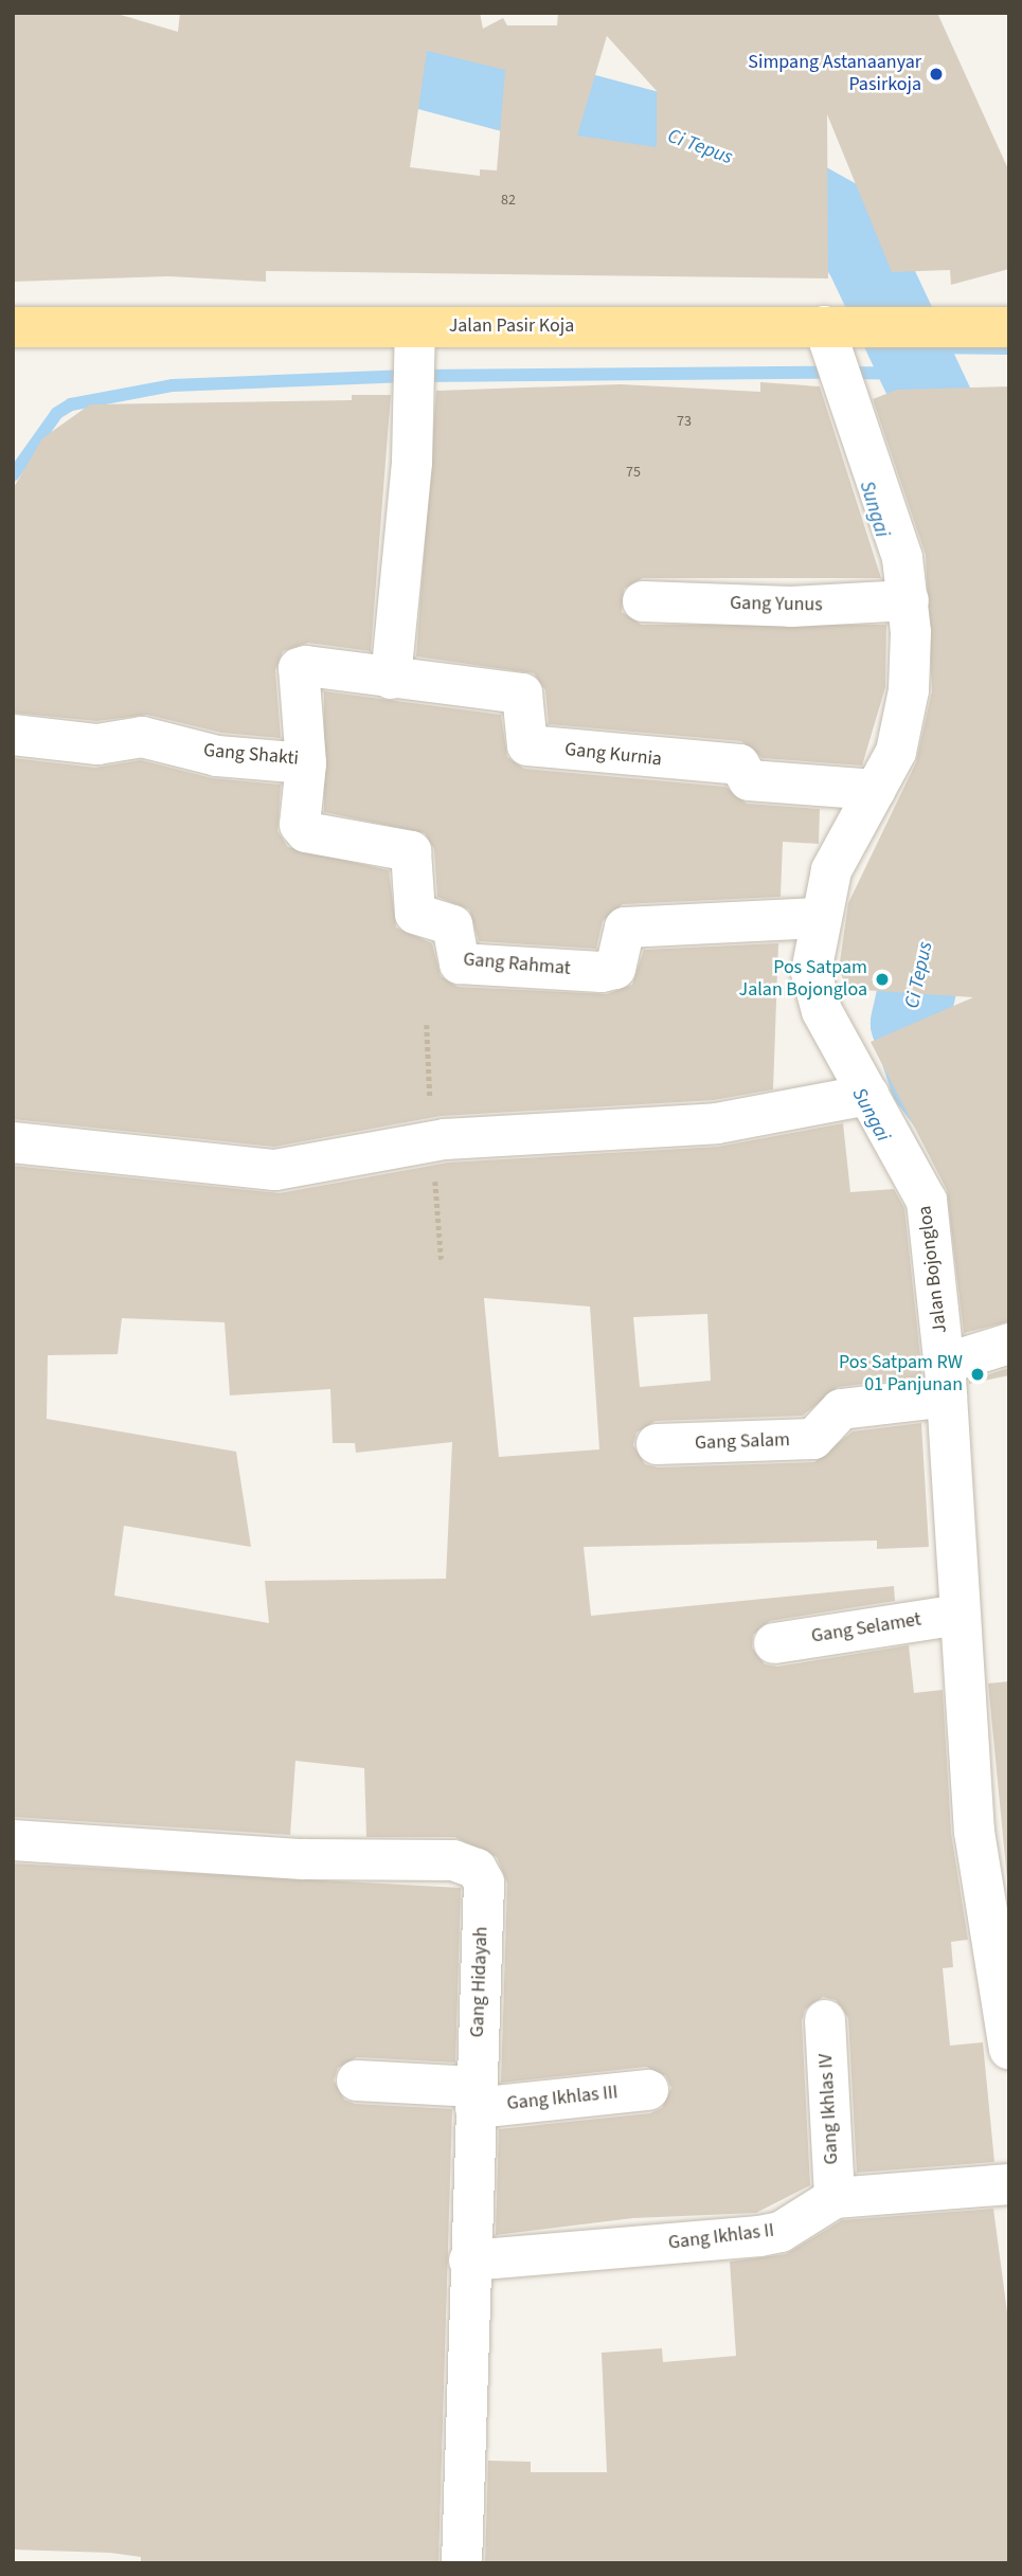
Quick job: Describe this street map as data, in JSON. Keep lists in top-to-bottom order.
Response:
{
  "streets": {
    "main road": ["Jalan Pasir Koja"],
    "street": [
      "Gang Yunus",
      "Gang Shakti",
      "Gang Kurnia",
      "Gang Rahmat",
      "Jalan Bojongloa",
      "Gang Salam",
      "Gang Selamet",
      "Gang Hidayah",
      "Gang Ikhlas III",
      "Gang Ikhlas IV",
      "Gang Ikhlas II"
    ]
  },
  "crossings": [
    ["Jalan Pasir Koja", "Jalan Bojongloa"],
    ["Gang Yunus", "Jalan Bojongloa"],
    ["Gang Shakti", "Gang Kurnia"],
    ["Gang Shakti", "Gang Rahmat"],
    ["Gang Kurnia", "Jalan Bojongloa"],
    ["Gang Rahmat", "Jalan Bojongloa"],
    ["Jalan Bojongloa", "Gang Salam"],
    ["Jalan Bojongloa", "Gang Selamet"],
    ["Gang Hidayah", "Gang Ikhlas III"],
    ["Gang Hidayah", "Gang Ikhlas II"],
    ["Gang Ikhlas IV", "Gang Ikhlas II"]
  ],
  "water": ["Ci Tepus", "Sungai"],
  "places": ["Simpang Astanaanyar Pasirkoja", "Pos Satpam Jalan Bojongloa", "Pos Satpam RW 01 Panjunan"],
  "house_numbers": ["82", "73", "75"]
}
